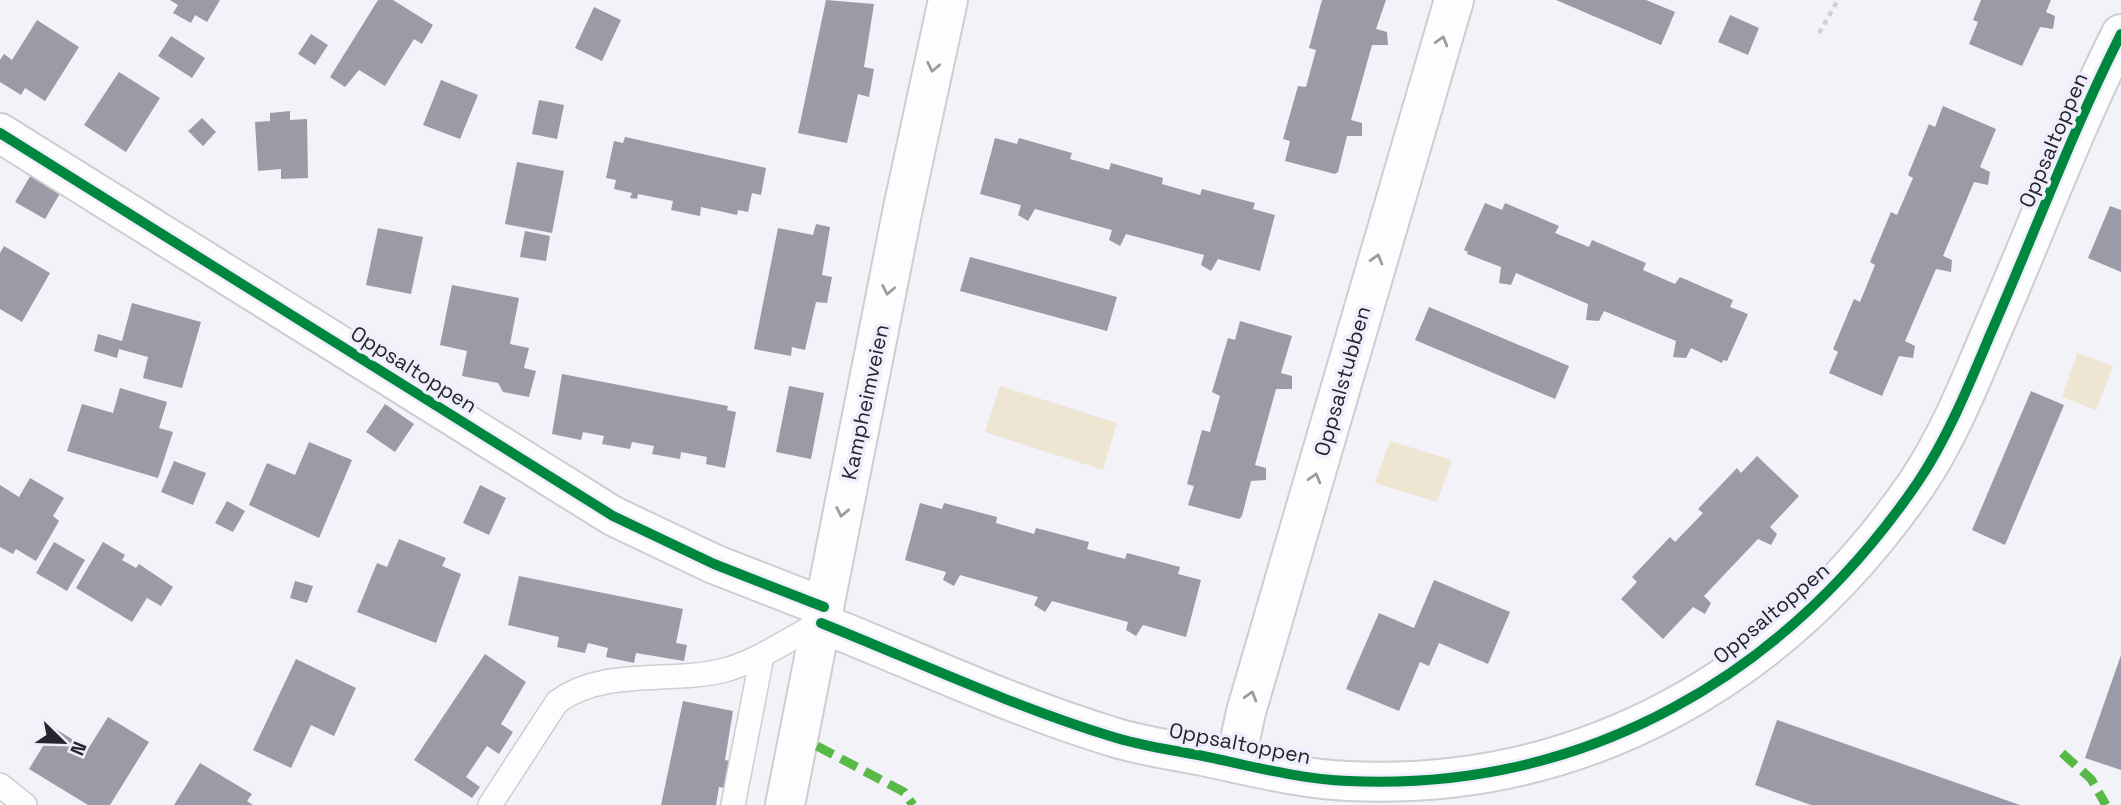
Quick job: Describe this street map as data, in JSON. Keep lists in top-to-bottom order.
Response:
{
  "streets": {
    "street": ["Oppsaltoppen", "Oppsalstubben", "Kampheimveien"]
  },
  "crossings": [
    ["Oppsaltoppen", "Oppsalstubben"],
    ["Oppsaltoppen", "Kampheimveien"]
  ],
  "one_way": ["Oppsalstubben", "Kampheimveien"],
  "north": "bottom right"
}
